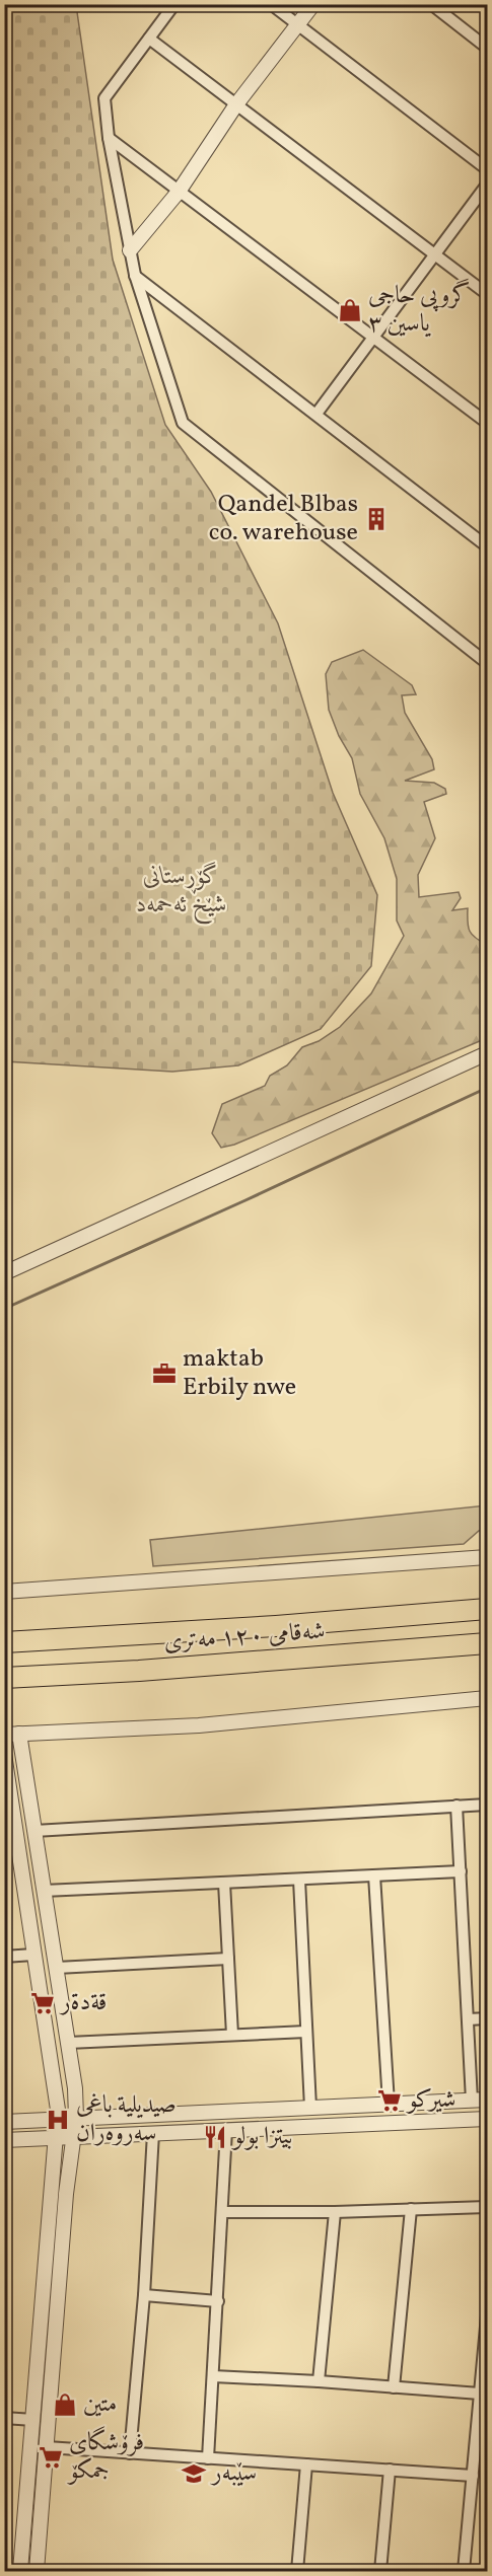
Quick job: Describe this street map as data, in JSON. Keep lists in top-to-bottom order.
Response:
{
  "streets": {
    "highway": ["شەقامی ١٢٠ مەتری"]
  },
  "parks": ["گۆڕستانی شێخ ئەحمەد"],
  "places": {
    "shop": ["گروپی حاجی یاسین ٣", "متین"],
    "building": ["Qandel Blbas co. warehouse"],
    "office": ["maktab Erbily nwe"],
    "supermarket": ["قةدةر", "شيركو", "فرۆشگای جمکۆ"],
    "hospital": ["صيديلیة باغی سەروەران"],
    "restaurant": ["بيتزا بولو"],
    "school or university": ["سێبەر"]
  }
}
